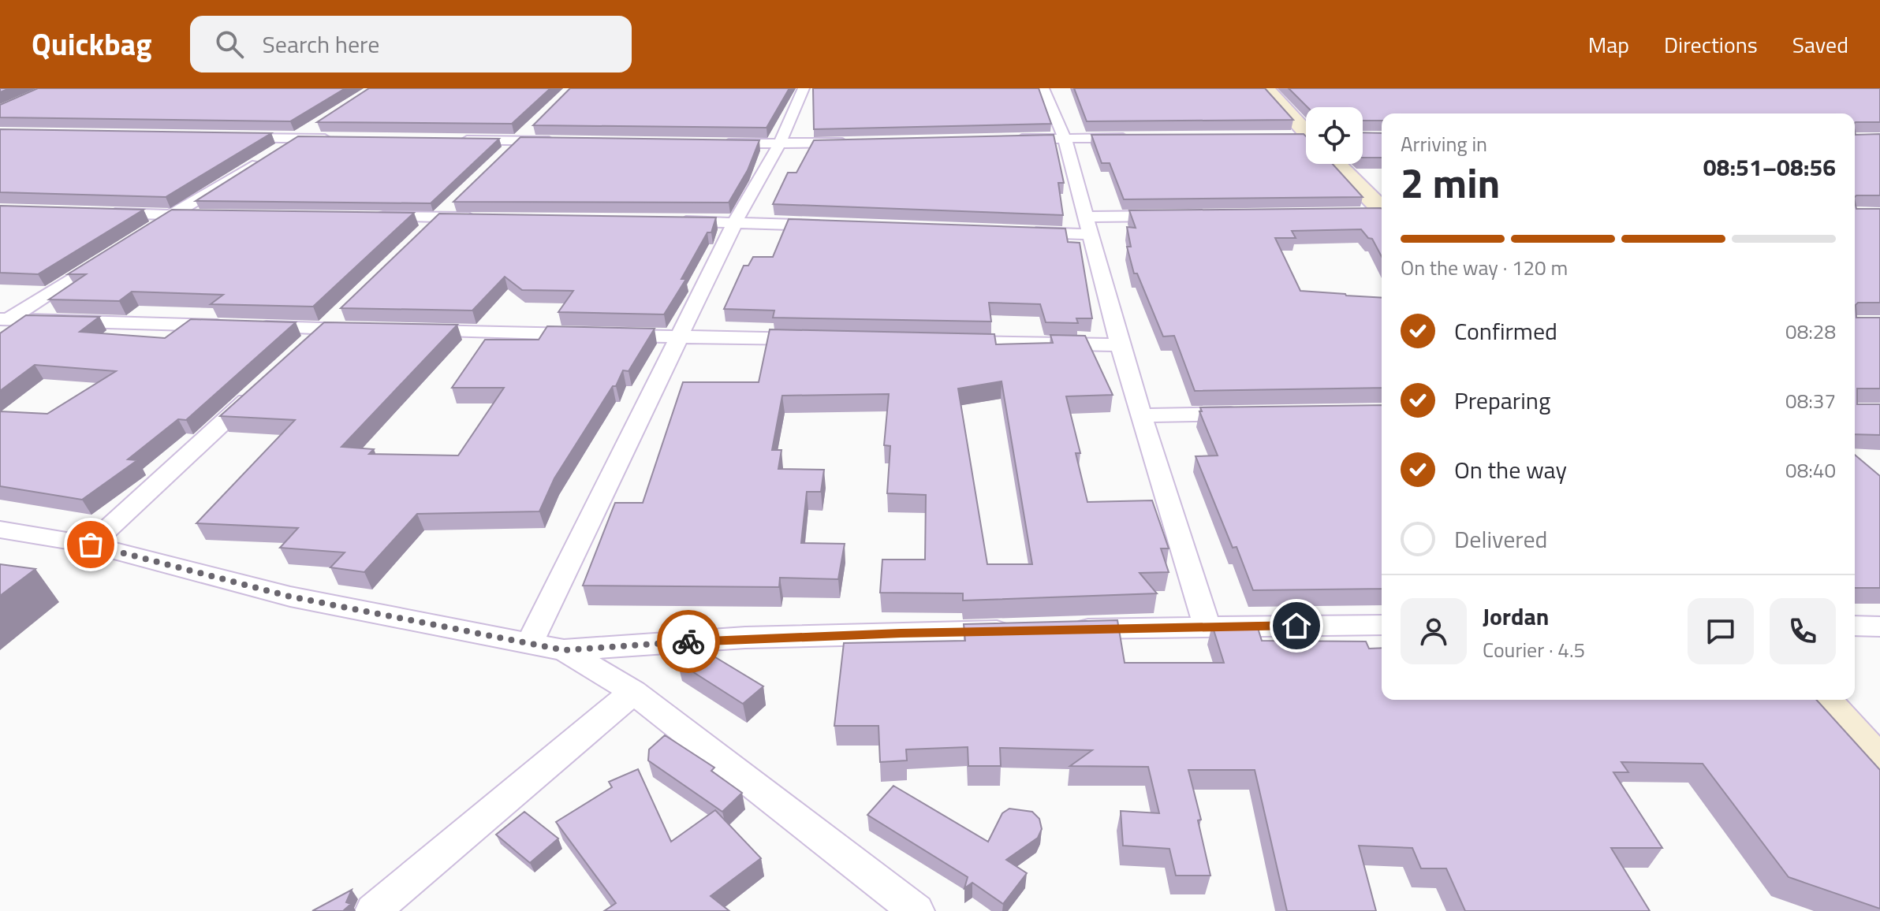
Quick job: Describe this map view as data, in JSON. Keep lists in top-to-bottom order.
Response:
{
  "page": {
    "header": "Quickbag",
    "search": "Search here",
    "nav": ["Map", "Directions", "Saved"],
    "heading": ["2 min", "Arriving in", "08:51–08:56"],
    "panel": ["Jordan", "Courier · 4.5"],
    "bar": "On the way · 120 m",
    "list": [
      ["Confirmed", "08:28"],
      ["Preparing", "08:37"],
      ["On the way", "08:40"],
      "Delivered"
    ]
  }
}
